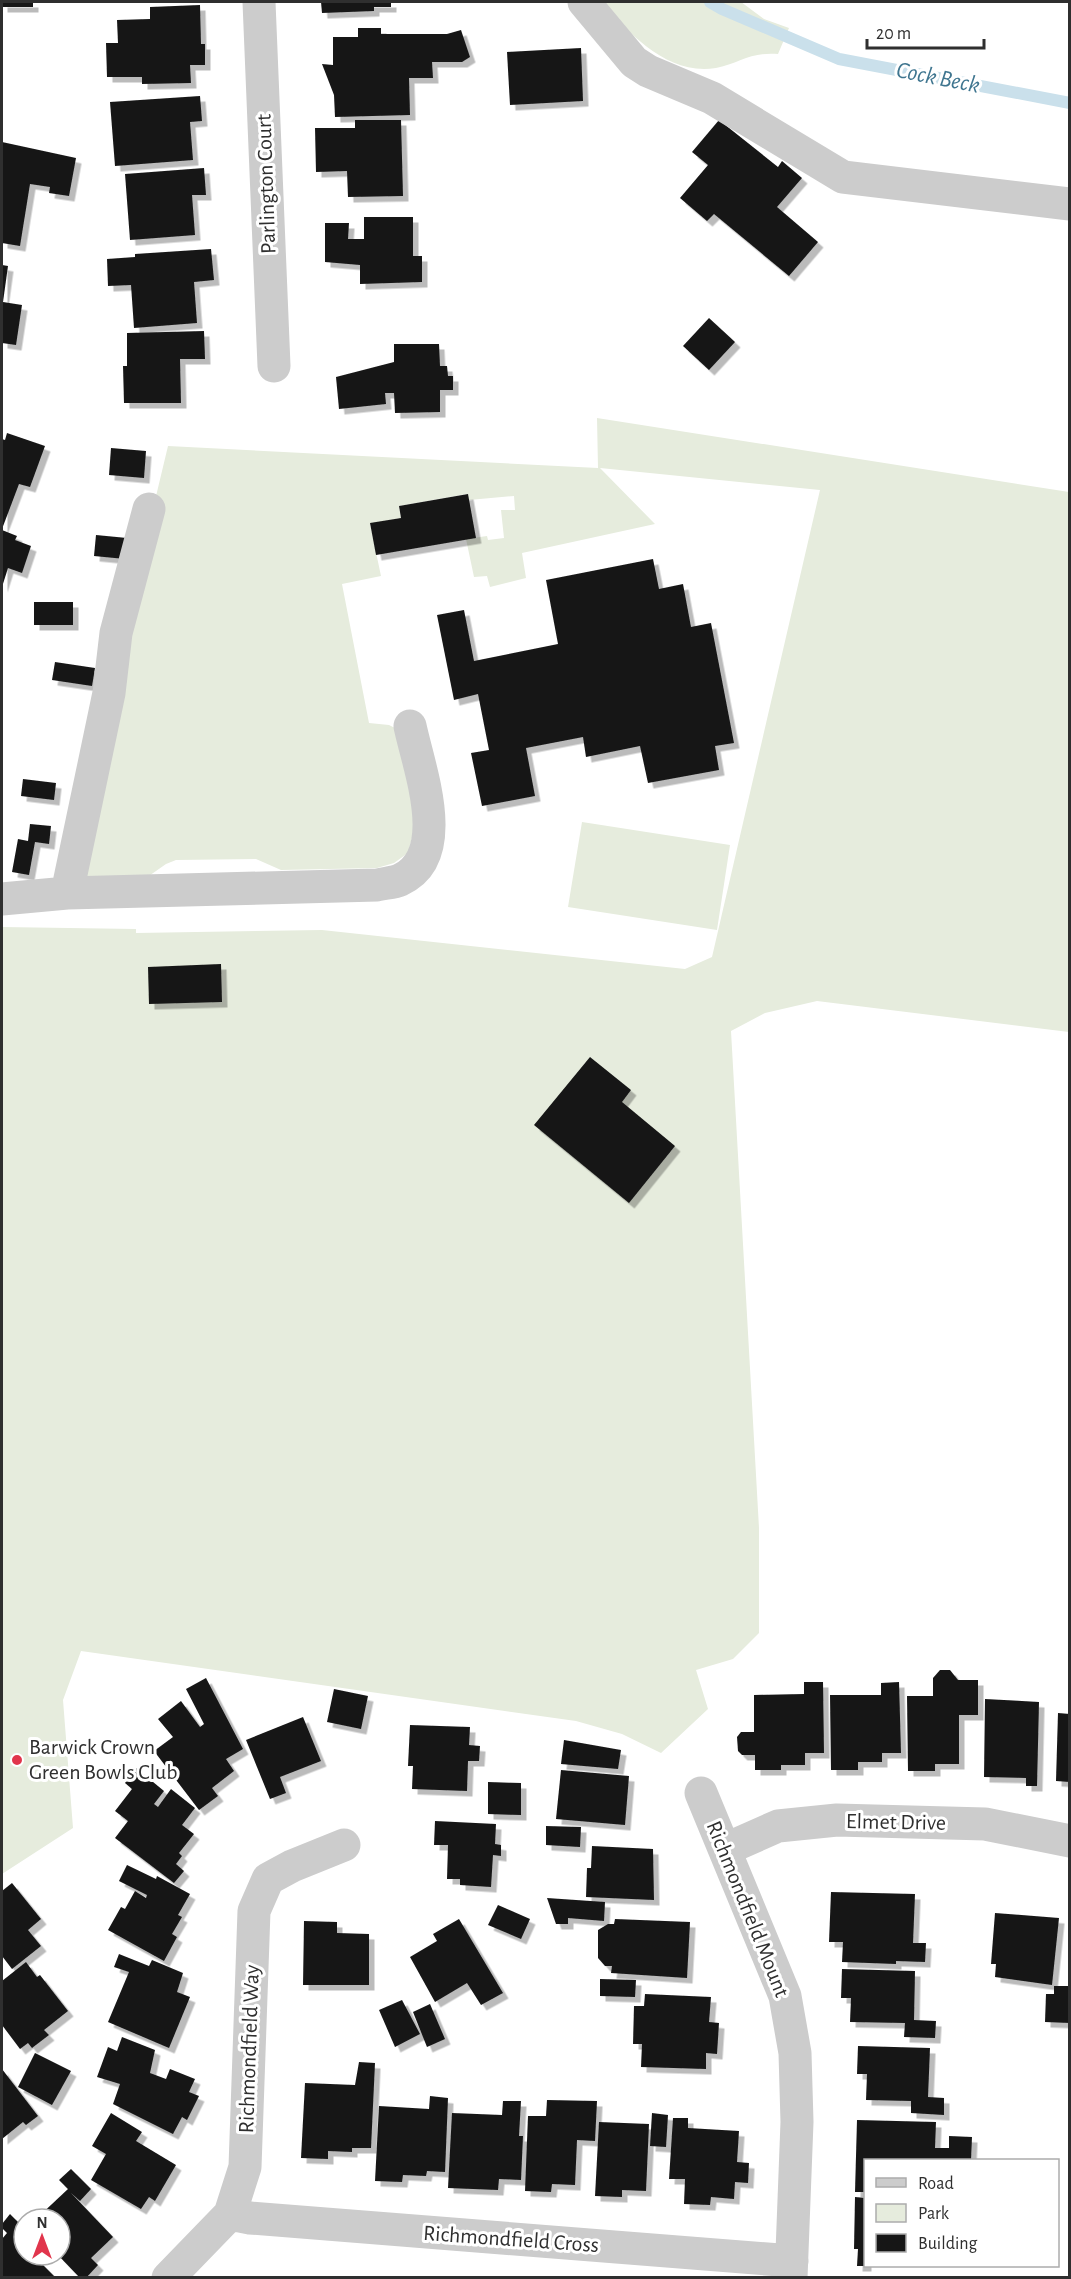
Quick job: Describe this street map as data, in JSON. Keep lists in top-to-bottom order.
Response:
{
  "streets": {
    "street": [
      "Parlington Court",
      "Elmet Drive",
      "Richmondfield Mount",
      "Richmondfield Way",
      "Richmondfield Cross"
    ]
  },
  "crossings": [
    ["Elmet Drive", "Richmondfield Mount"],
    ["Richmondfield Mount", "Richmondfield Cross"],
    ["Richmondfield Way", "Richmondfield Cross"]
  ],
  "water": ["Cock Beck"],
  "places": ["Barwick Crown Green Bowls Club"],
  "legend": ["Road", "Park", "Building"],
  "scale_bar": "20 m",
  "north": "top"
}
